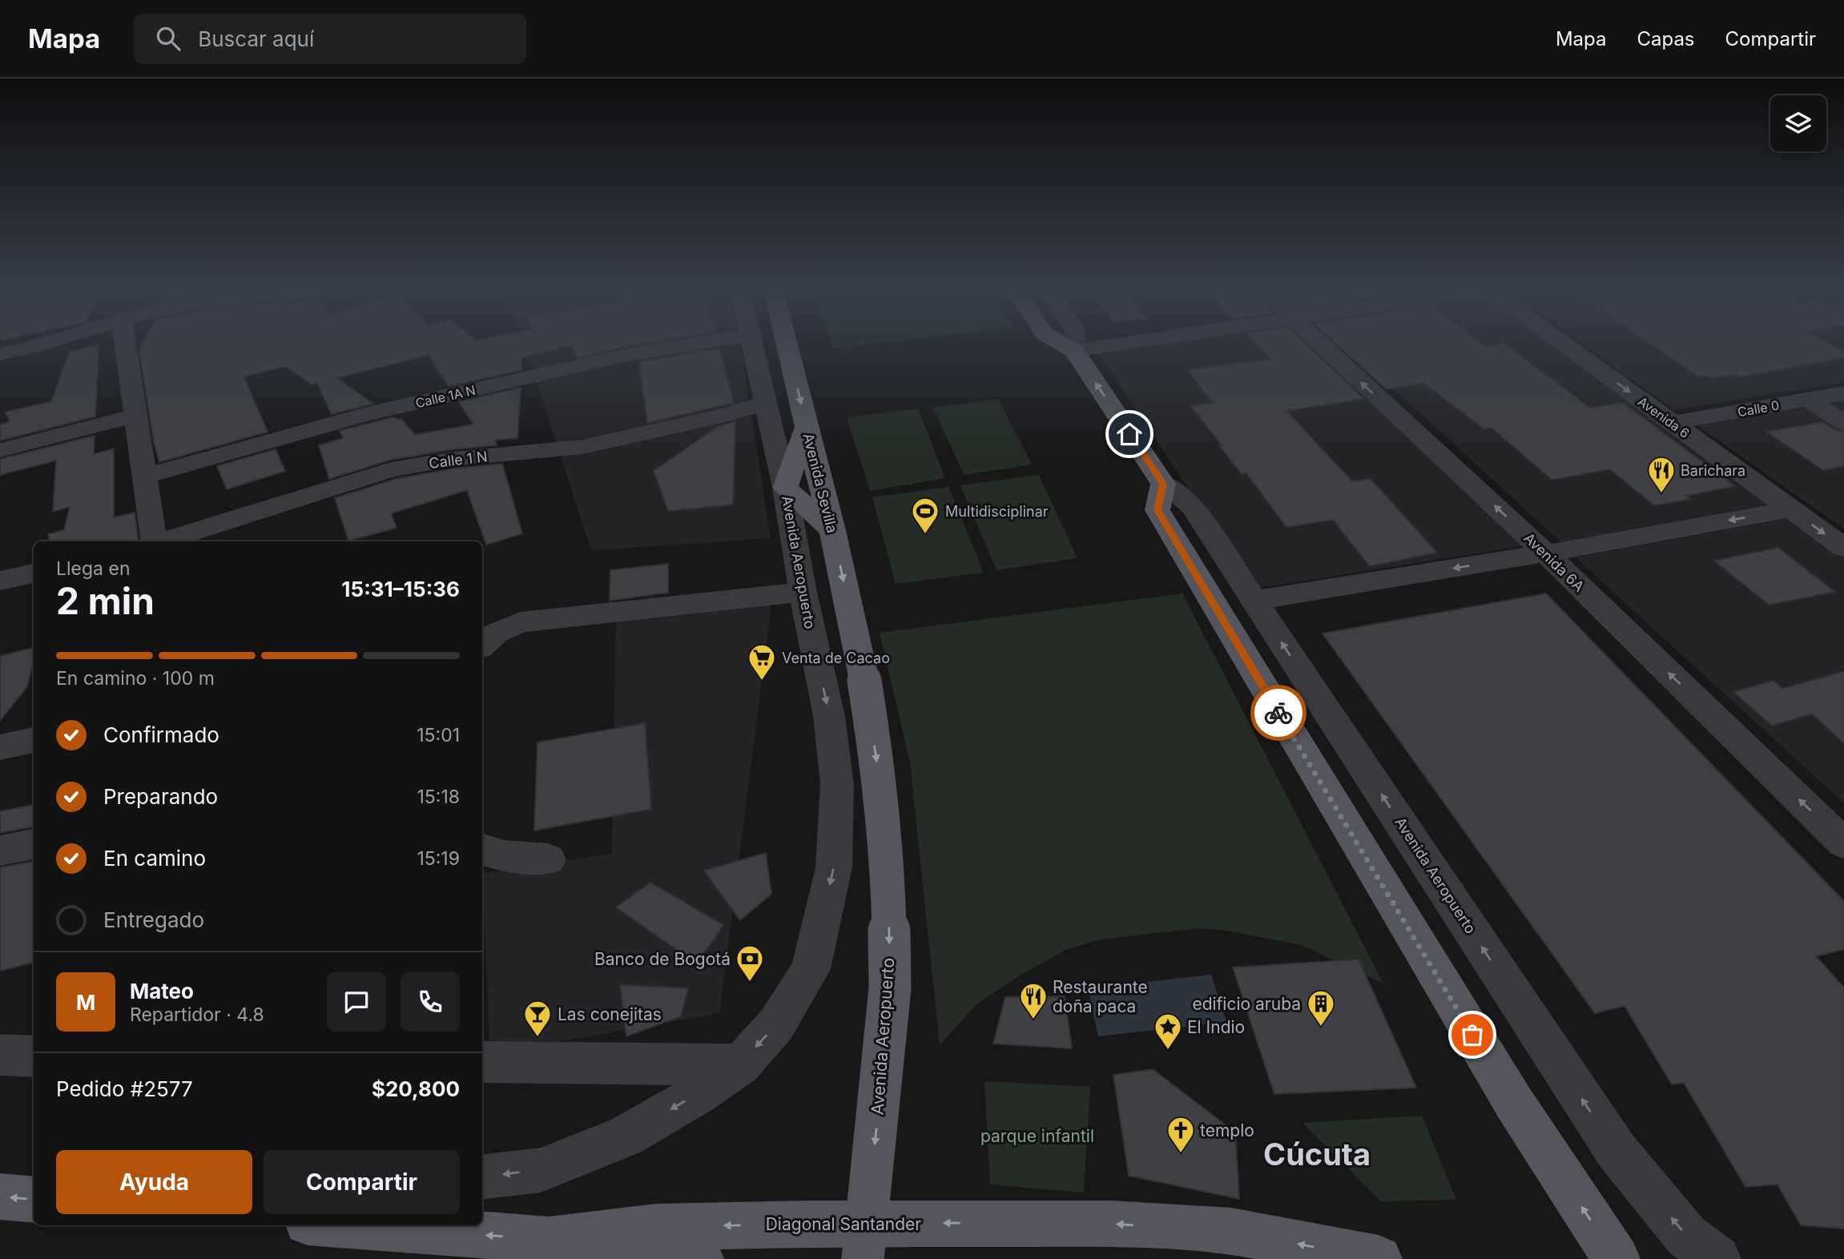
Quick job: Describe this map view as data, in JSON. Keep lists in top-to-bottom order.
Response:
{
  "streets": {
    "main road": ["Avenida Sevilla", "Avenida Aeropuerto", "Diagonal Santander"],
    "street": [
      "Calle 1A N",
      "Calle 0",
      "Avenida 6",
      "Calle 1 N",
      "Avenida 6A"
    ]
  },
  "crossings": [
    ["Calle 0", "Avenida 6"],
    ["Calle 1 N", "Avenida Aeropuerto"],
    ["Avenida Sevilla", "Avenida Aeropuerto"]
  ],
  "one_way": [
    "Avenida 6",
    "Avenida Sevilla",
    "Avenida 6A",
    "Diagonal Santander"
  ],
  "districts": ["Cúcuta"],
  "parks": ["parque infantil"],
  "places": {
    "restaurant": ["Barichara", "Restaurante doña paca"],
    "sports": ["Multidisciplinar"],
    "supermarket": ["Venta de Cacao"],
    "bank": ["Banco de Bogotá"],
    "building": ["edificio aruba"],
    "bar": ["Las conejitas"],
    "place": ["El Indio"],
    "church": ["templo"]
  },
  "page": {
    "header": "Mapa",
    "search": "Buscar aquí",
    "nav": ["Mapa", "Capas", "Compartir"],
    "heading": ["2 min", "Llega en", "15:31–15:36"],
    "panel": [
      "Mateo",
      "Repartidor · 4.8",
      "Pedido #2577",
      "$20,800"
    ],
    "bar": "En camino · 100 m",
    "list": [
      ["Confirmado", "15:01"],
      ["Preparando", "15:18"],
      ["En camino", "15:19"],
      "Entregado"
    ],
    "round": "M",
    "buttons": ["Ayuda", "Compartir"]
  }
}
